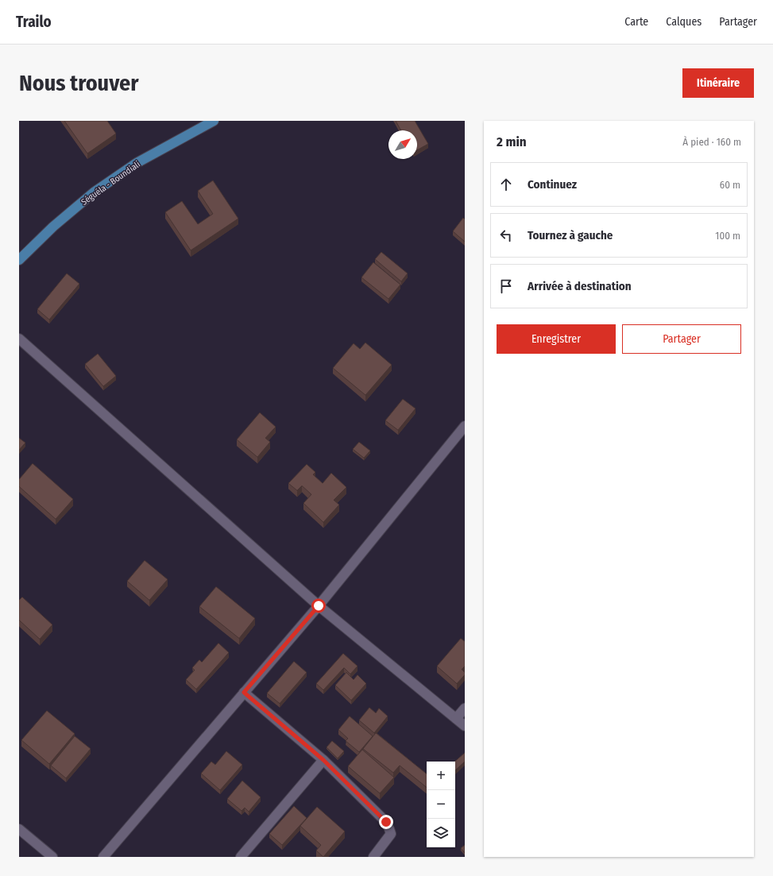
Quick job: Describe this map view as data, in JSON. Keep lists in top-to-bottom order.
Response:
{
  "streets": {
    "main road": ["Séguéla - Boundiali"]
  },
  "north": "top right",
  "page": {
    "header": "Trailo",
    "nav": ["Carte", "Calques", "Partager"],
    "buttons": [
      "Itinéraire",
      ["Enregistrer", "Partager"]
    ],
    "title": "Nous trouver",
    "heading": ["2 min", "À pied · 160 m"],
    "list": [
      ["Continuez", "60 m"],
      ["Tournez à gauche", "100 m"],
      "Arrivée à destination"
    ],
    "map_buttons": ["+", "−"]
  }
}
